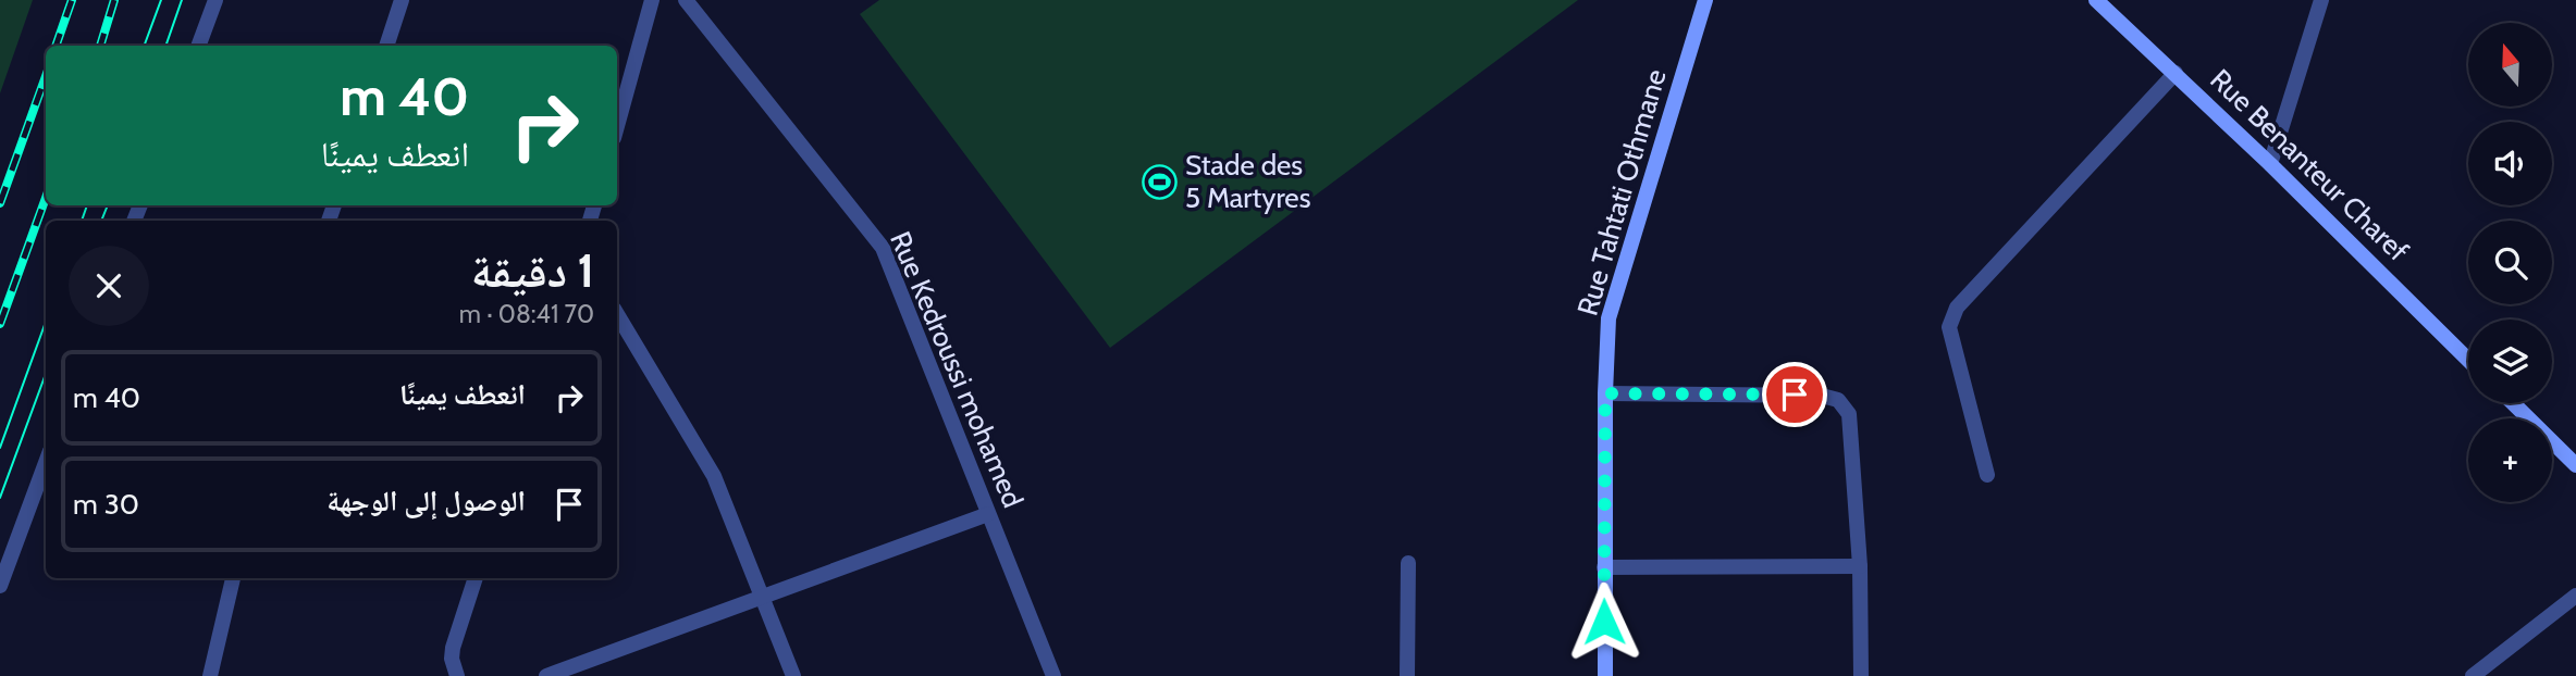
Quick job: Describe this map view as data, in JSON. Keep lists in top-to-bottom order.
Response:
{
  "streets": {
    "main road": ["Rue Benanteur Charef", "Rue Tahtati Othmane"],
    "street": ["Rue Kedroussi mohamed"]
  },
  "places": {
    "sports": ["Stade des 5 Martyres"]
  },
  "north": "top",
  "page": {
    "map_buttons": "+",
    "turn": ["40 m", "انعطف يمينًا"],
    "heading": ["1 دقيقة", "70 m · 08:41"],
    "list": [
      {
        "name": "انعطف يمينًا",
        "value": "40 m"
      },
      {
        "name": "الوصول إلى الوجهة",
        "value": "30 m"
      }
    ]
  }
}
